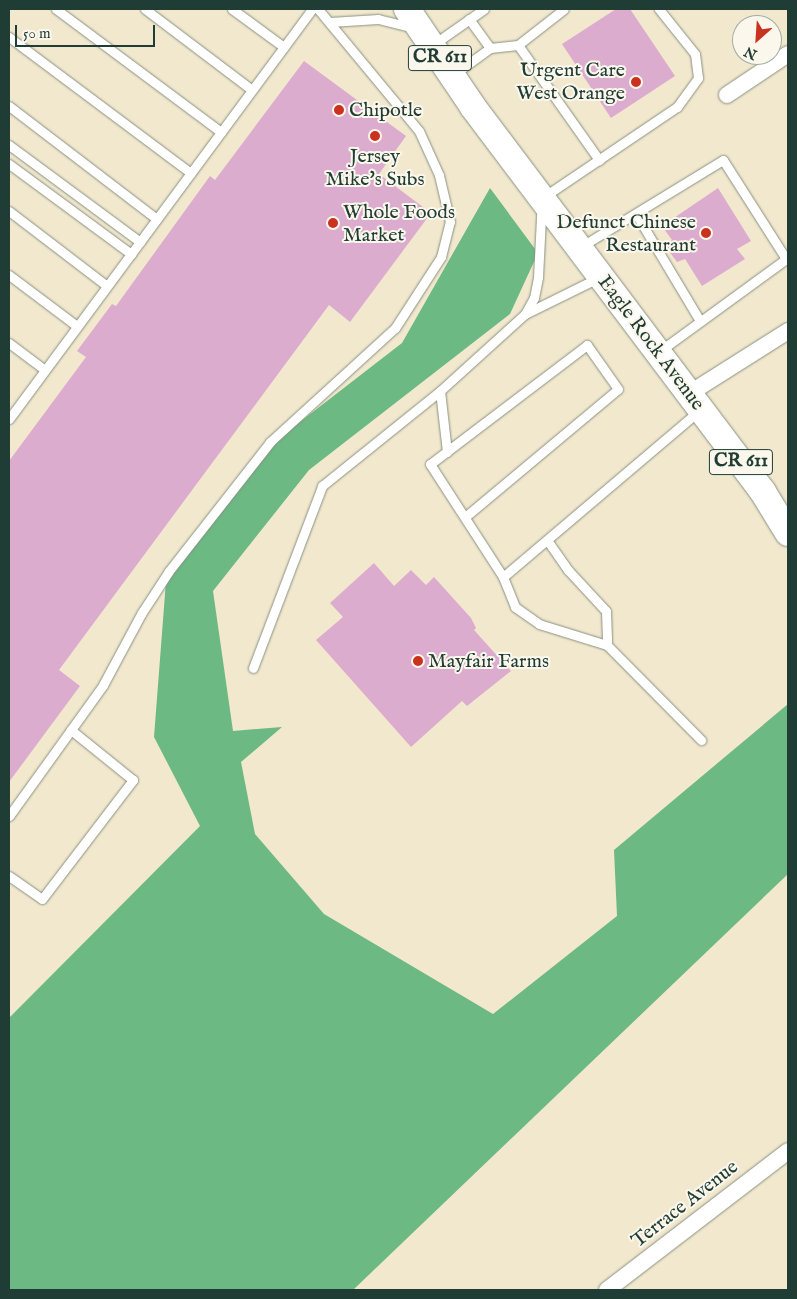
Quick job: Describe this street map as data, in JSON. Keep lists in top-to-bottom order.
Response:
{
  "streets": {
    "main road": ["CR 611", "Eagle Rock Avenue"],
    "street": ["Terrace Avenue"]
  },
  "places": [
    "Urgent Care West Orange",
    "Chipotle",
    "Jersey Mike's Subs",
    "Whole Foods Market",
    "Defunct Chinese Restaurant",
    "Mayfair Farms"
  ],
  "scale_bar": "50 m",
  "north": "bottom left"
}
